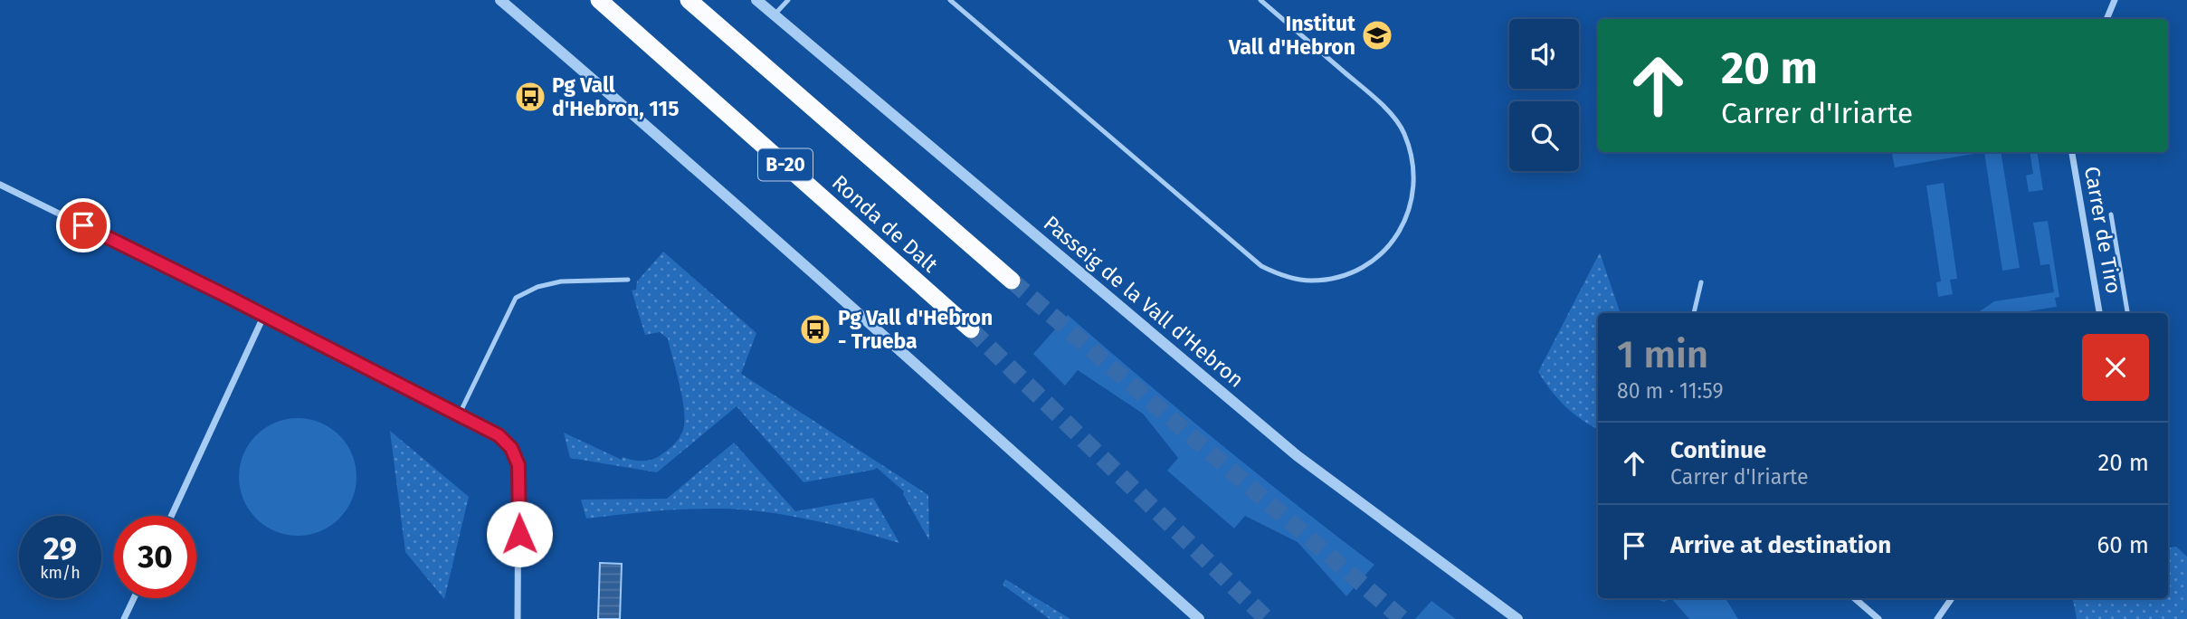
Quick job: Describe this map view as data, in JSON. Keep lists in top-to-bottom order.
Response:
{
  "streets": {
    "highway": ["B-20", "Ronda de Dalt"],
    "street": ["Carrer de Tiro", "Passeig de la Vall d'Hebron"]
  },
  "places": {
    "school or university": ["Institut Vall d'Hebron"],
    "bus stop": ["Pg Vall d'Hebron, 115", "Pg Vall d'Hebron - Trueba"]
  },
  "page": {
    "turn": ["20 m", "Carrer d'Iriarte"],
    "heading": ["1 min", "80 m · 11:59"],
    "list": [
      {
        "name": "Continue",
        "note": "Carrer d'Iriarte",
        "value": "20 m"
      },
      {
        "name": "Arrive at destination",
        "value": "60 m"
      }
    ],
    "speed": "29 km/h",
    "limit": "30"
  }
}
